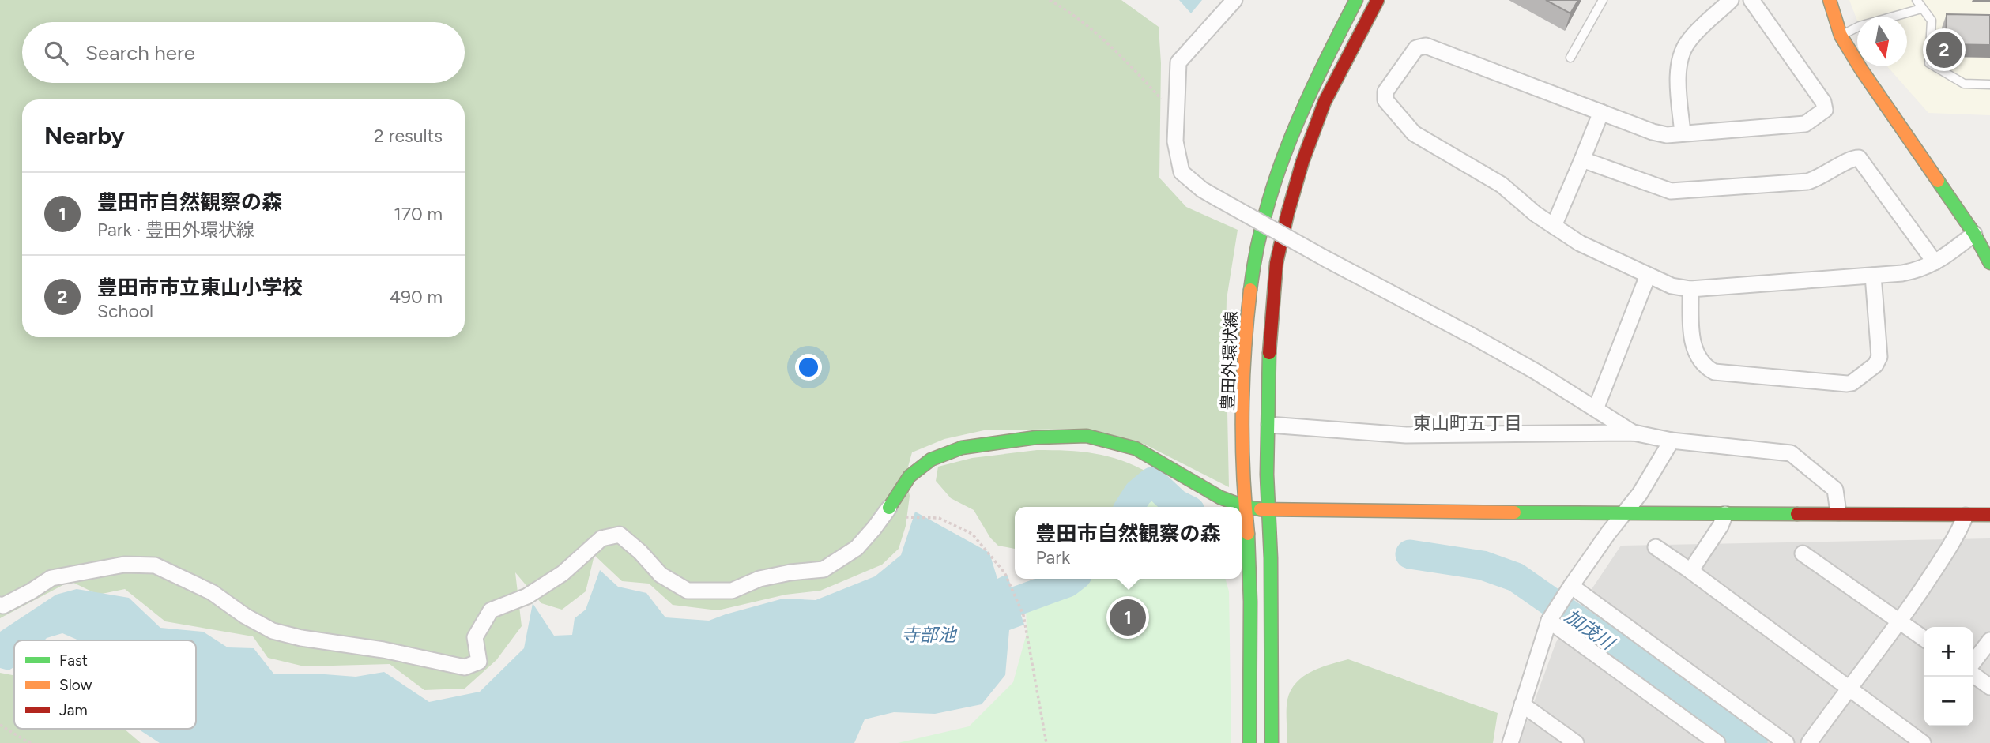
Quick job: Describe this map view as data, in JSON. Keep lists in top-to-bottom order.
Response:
{
  "streets": {
    "street": ["豊田外環状線"]
  },
  "districts": ["東山町五丁目"],
  "water": ["加茂川", "寺部池"],
  "legend": ["Fast", "Slow", "Jam"],
  "north": "bottom",
  "page": {
    "search": "Search here",
    "pins": ["2", "1"],
    "heading": ["Nearby", "2 results"],
    "list": [
      {
        "mark": "1",
        "name": "豊田市自然観察の森",
        "note": "Park · 豊田外環状線",
        "value": "170 m"
      },
      {
        "mark": "2",
        "name": "豊田市市立東山小学校",
        "note": "School",
        "value": "490 m"
      }
    ],
    "popup": ["豊田市自然観察の森", "Park"],
    "map_buttons": ["+", "−"]
  }
}
